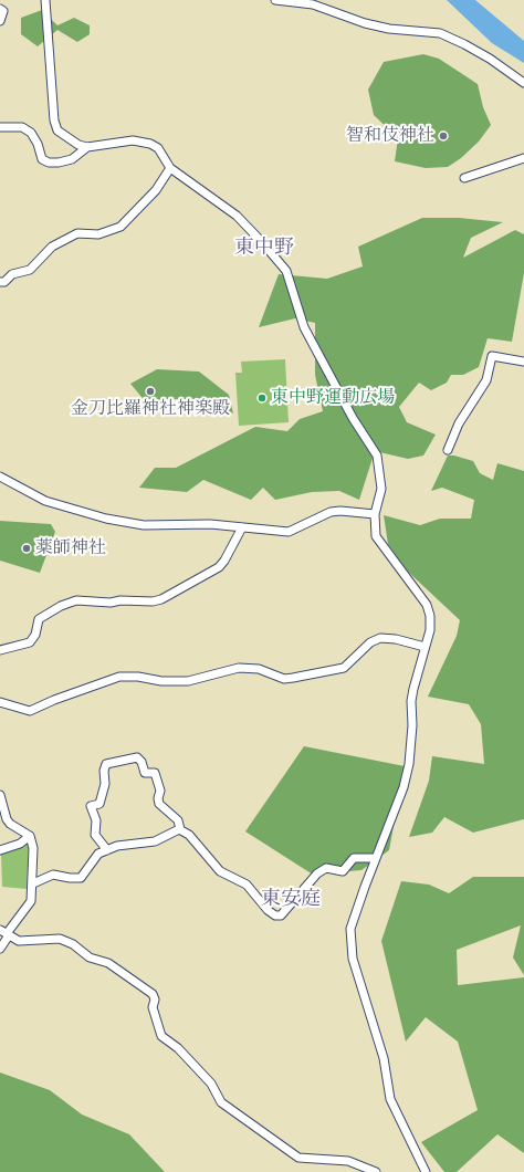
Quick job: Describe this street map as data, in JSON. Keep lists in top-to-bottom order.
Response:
{
  "districts": ["東中野", "東安庭"],
  "places": [
    "智和伎神社",
    "金刀比羅神社神楽殿",
    "東中野運動広場",
    "薬師神社"
  ]
}
